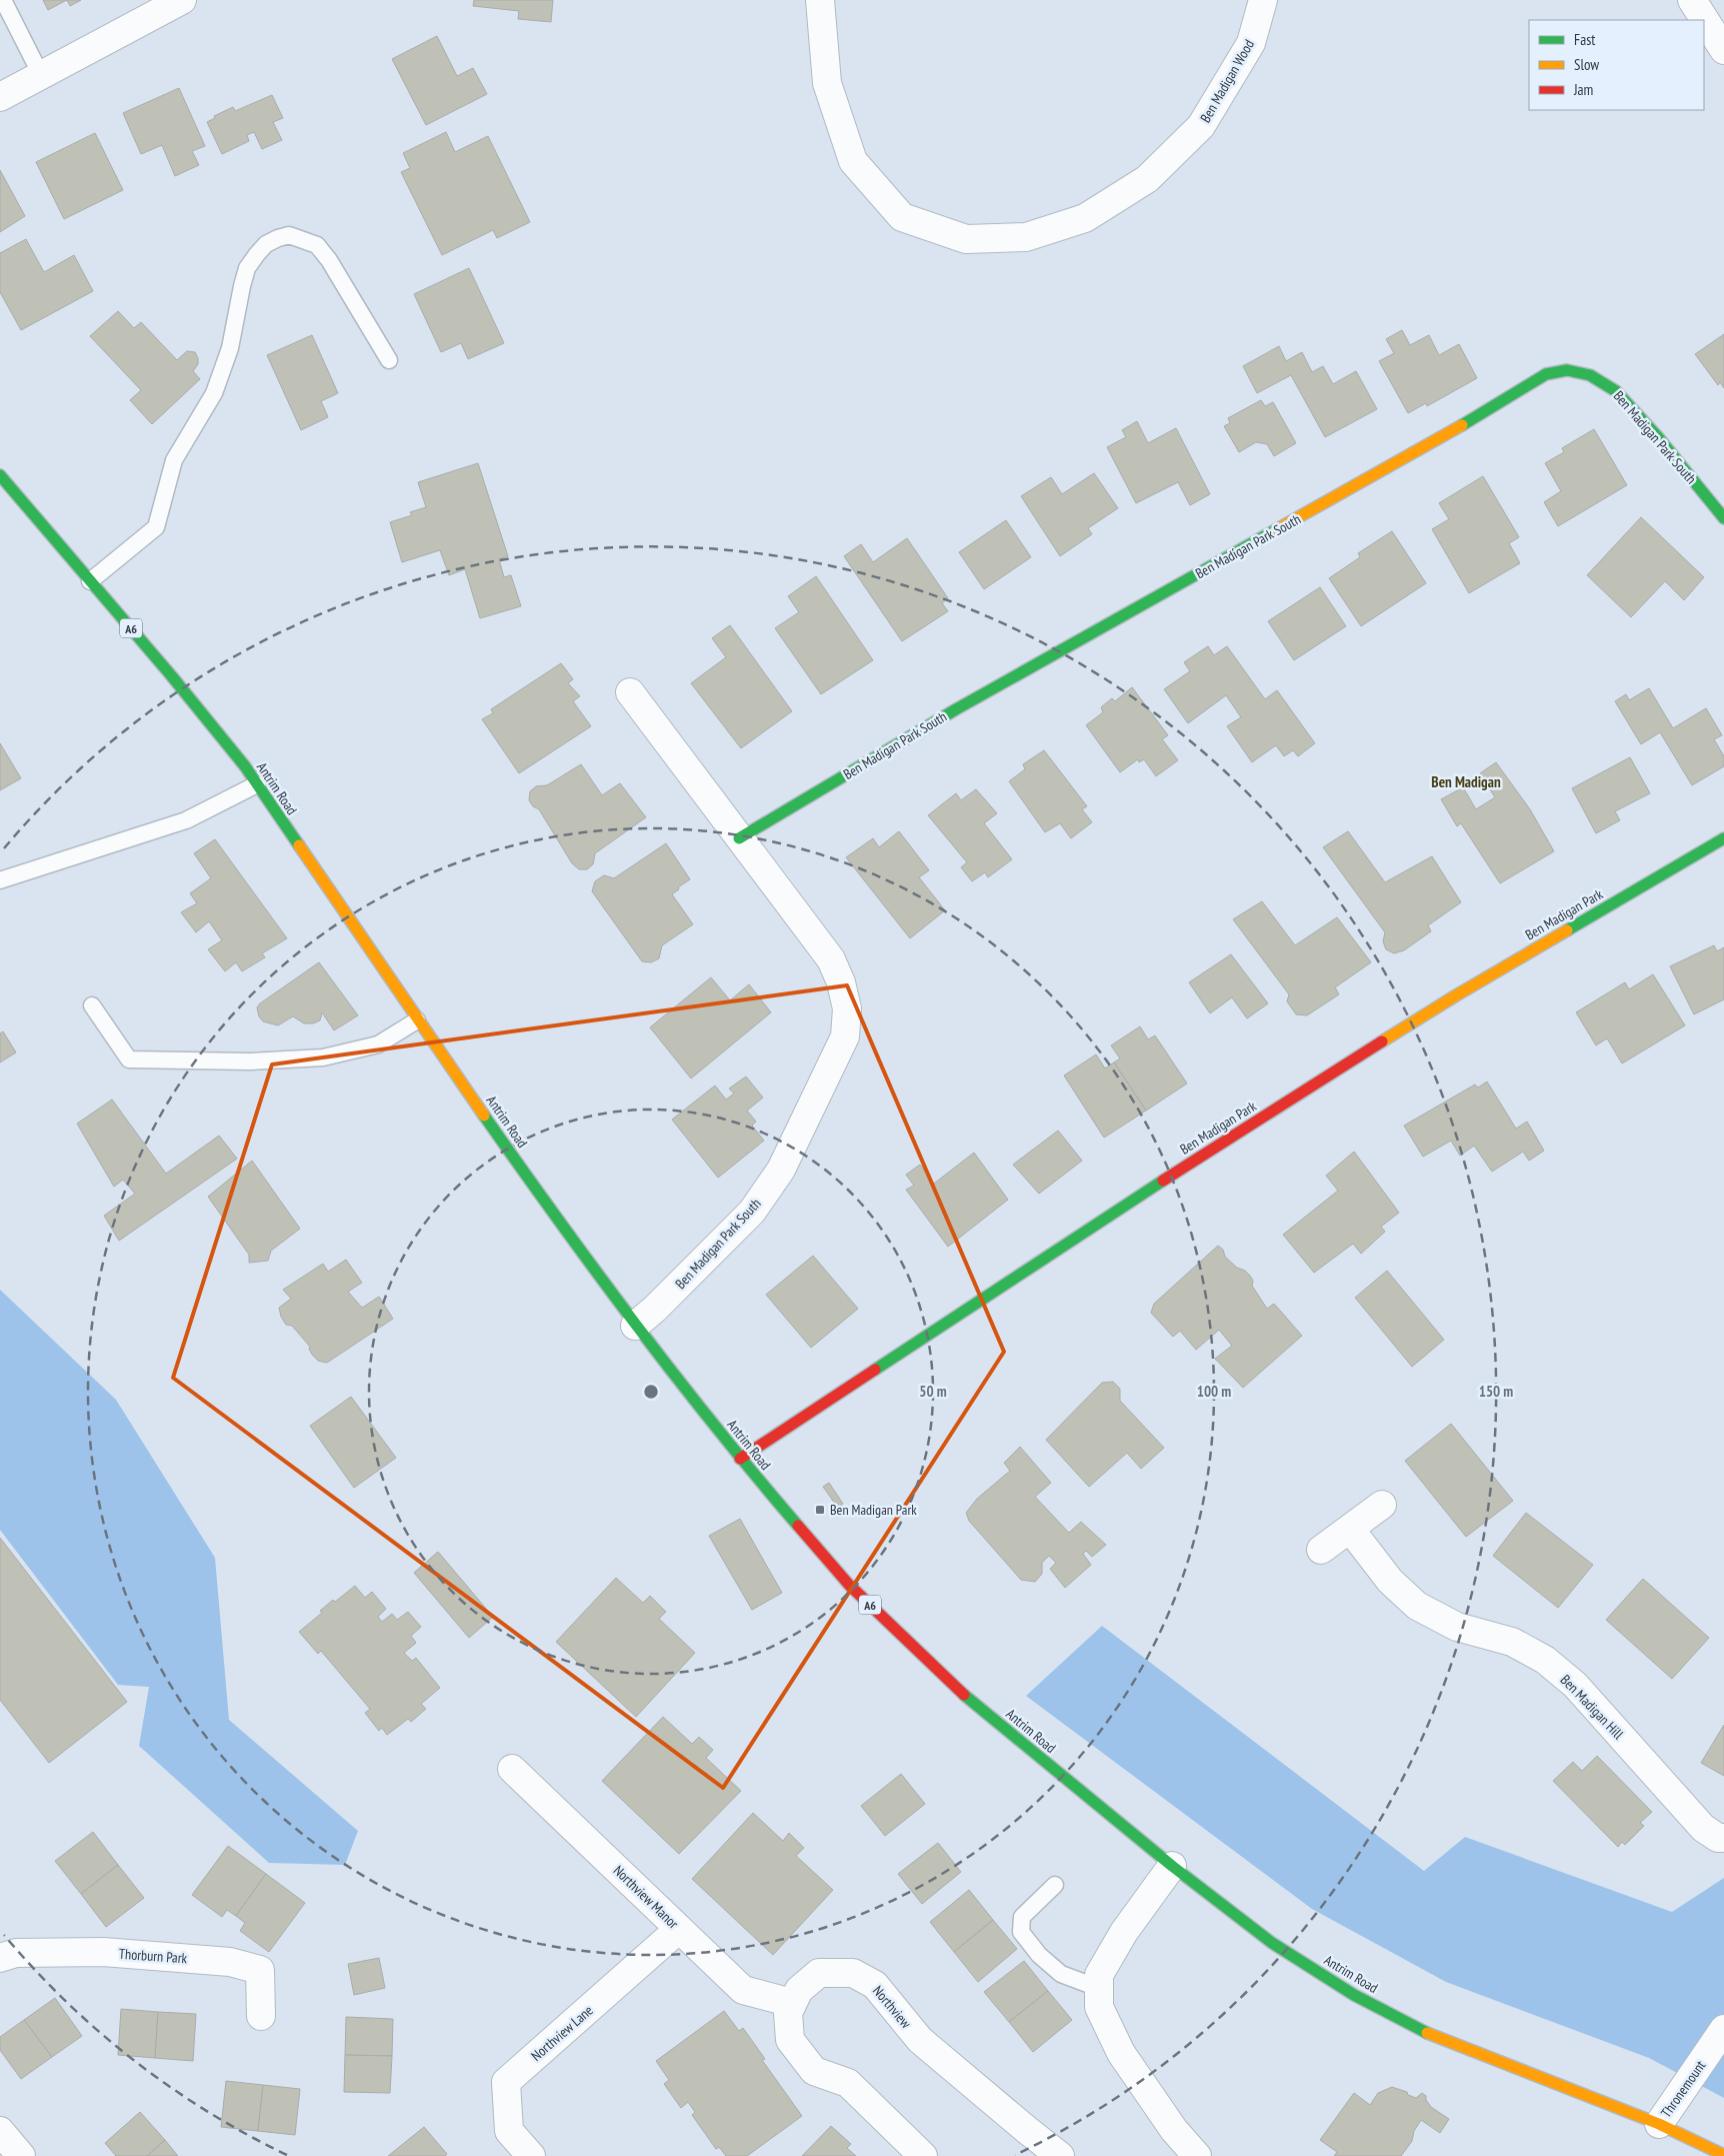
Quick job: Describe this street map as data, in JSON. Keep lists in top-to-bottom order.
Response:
{
  "streets": {
    "main road": [
      "Ben Madigan Park South",
      "A6",
      "Antrim Road",
      "Ben Madigan Park"
    ],
    "street": [
      "Ben Madigan Wood",
      "Ben Madigan Hill",
      "Northview Manor",
      "Thorburn Park",
      "Northview",
      "Northview Lane",
      "Thronemount"
    ]
  },
  "crossings": [
    ["Ben Madigan Park South", "Antrim Road"],
    ["Antrim Road", "Ben Madigan Park"],
    ["Antrim Road", "Thronemount"],
    ["Northview Manor", "Northview"],
    ["Northview Manor", "Northview Lane"]
  ],
  "districts": ["Ben Madigan"],
  "places": {
    "transit": ["Ben Madigan Park"]
  },
  "legend": ["Fast", "Slow", "Jam"],
  "rings": ["50 m", "100 m", "150 m"]
}
